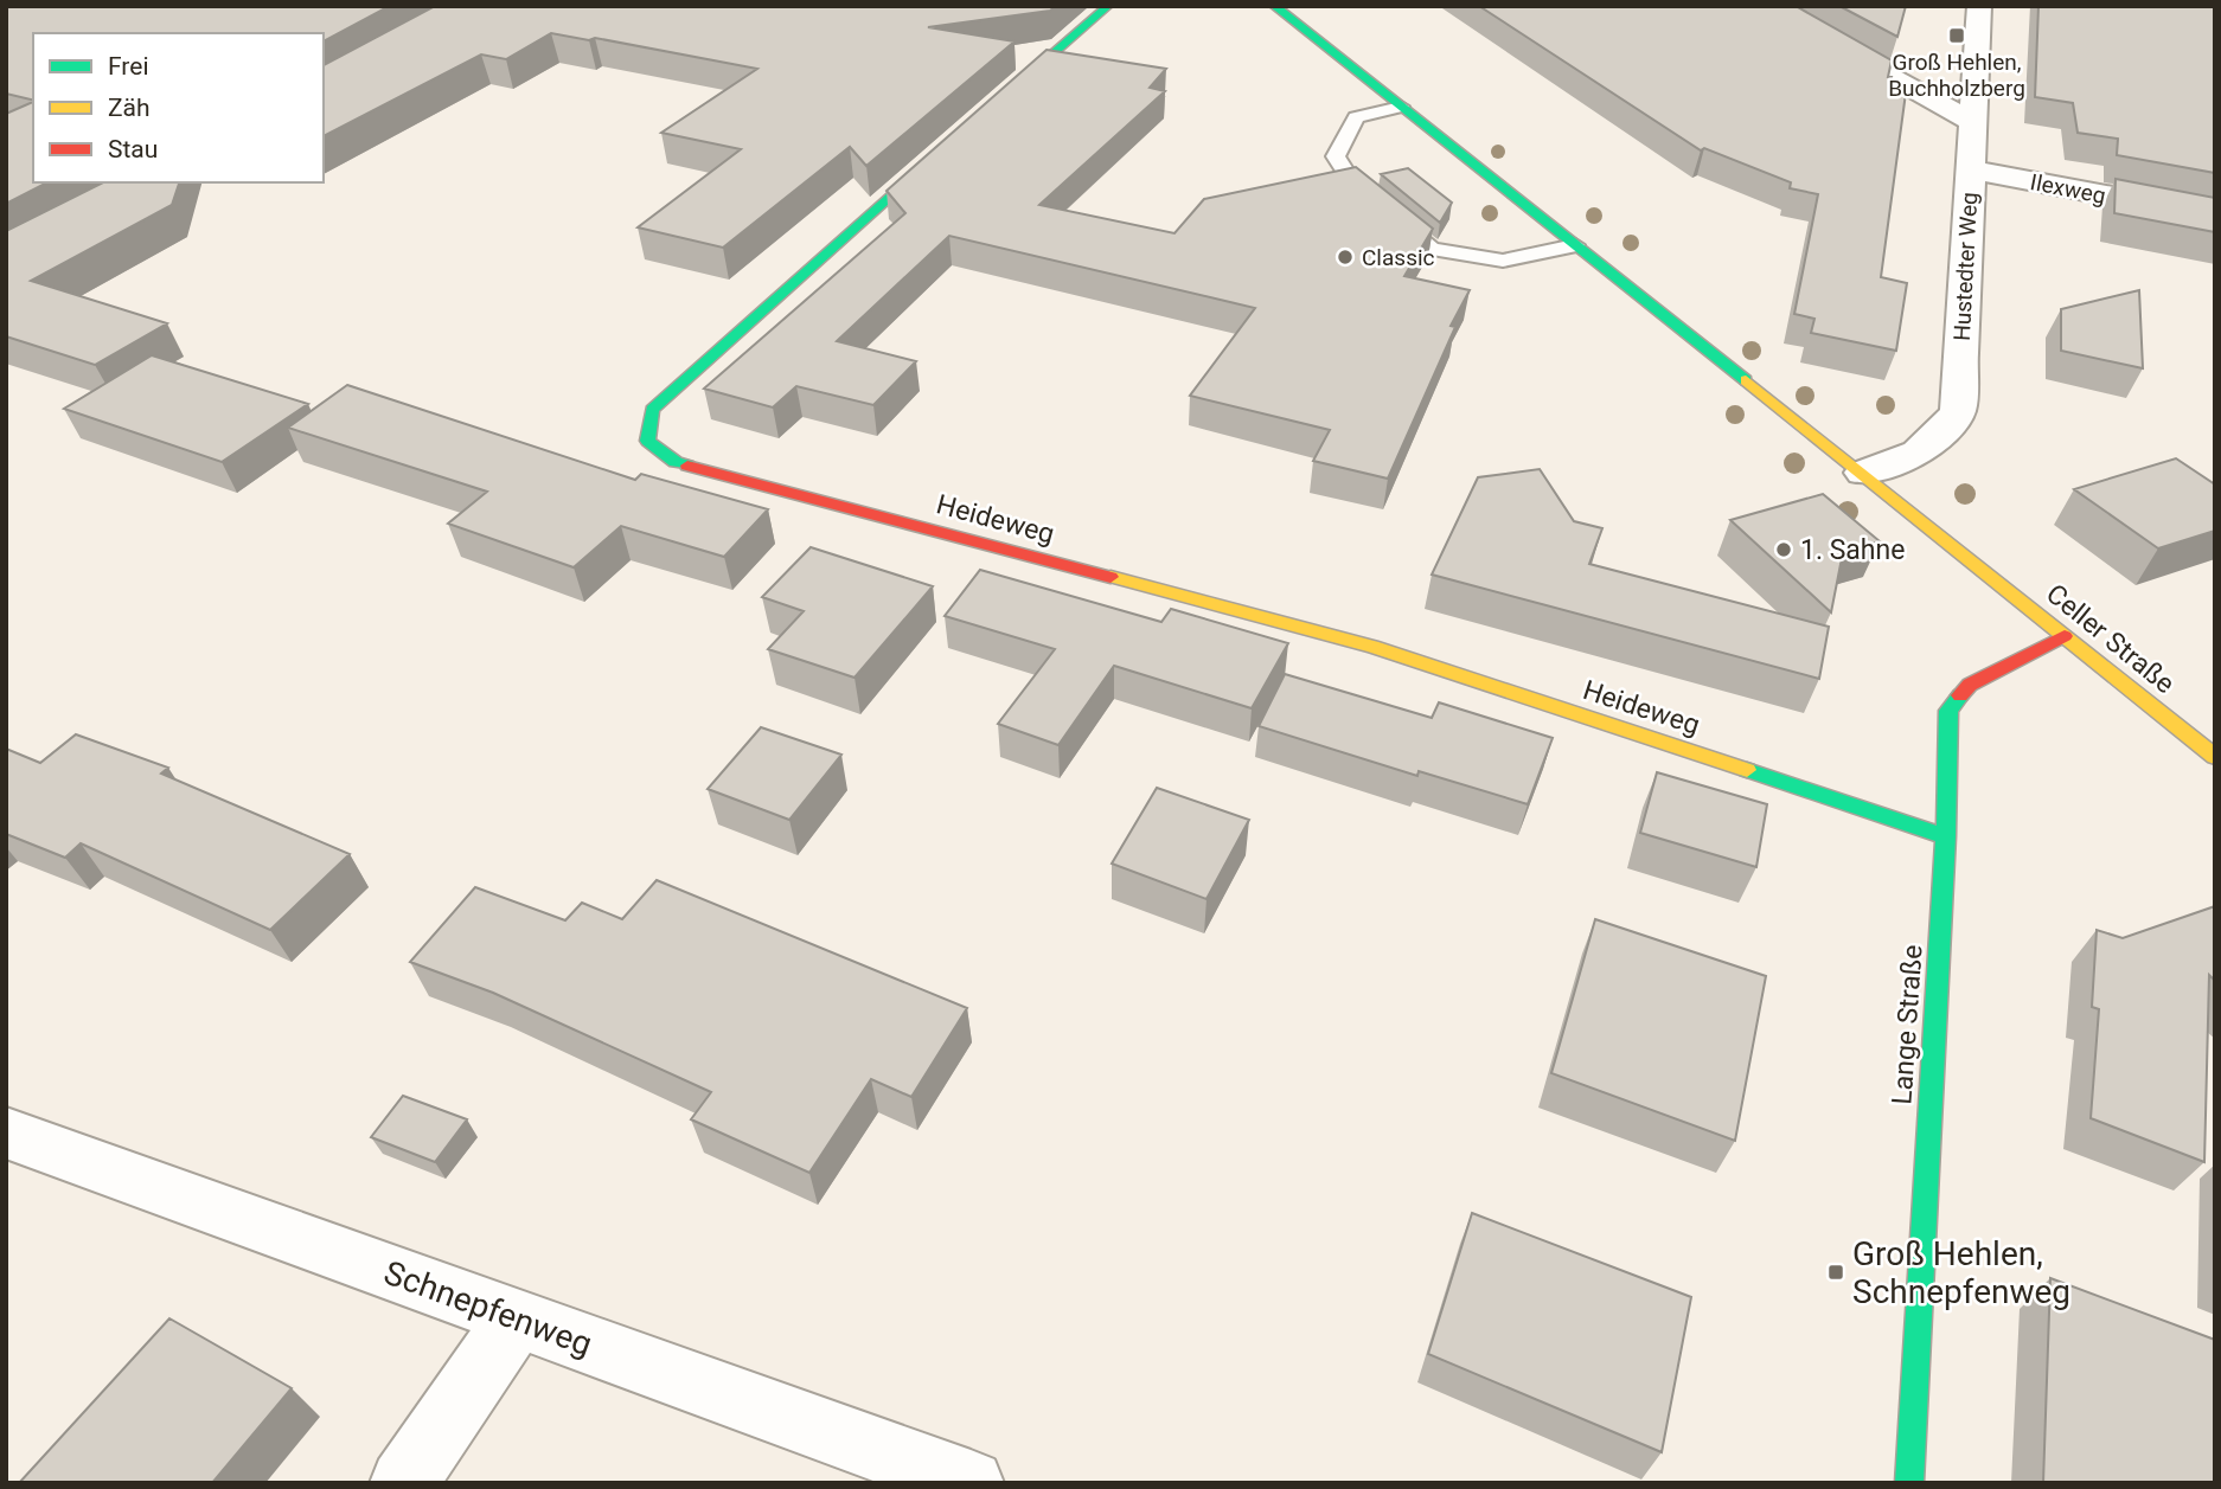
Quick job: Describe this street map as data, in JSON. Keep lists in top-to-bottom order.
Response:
{
  "streets": {
    "main road": ["Heideweg", "Celler Straße", "Lange Straße"],
    "street": ["Ilexweg", "Hustedter Weg", "Schnepfenweg"]
  },
  "crossings": [
    ["Ilexweg", "Hustedter Weg"],
    ["Hustedter Weg", "Celler Straße"],
    ["Heideweg", "Lange Straße"],
    ["Celler Straße", "Lange Straße"]
  ],
  "places": {
    "transit": ["Groß Hehlen, Buchholzberg", "Groß Hehlen, Schnepfenweg"],
    "other": ["Classic", "1. Sahne"]
  },
  "legend": ["Frei", "Zäh", "Stau"]
}
